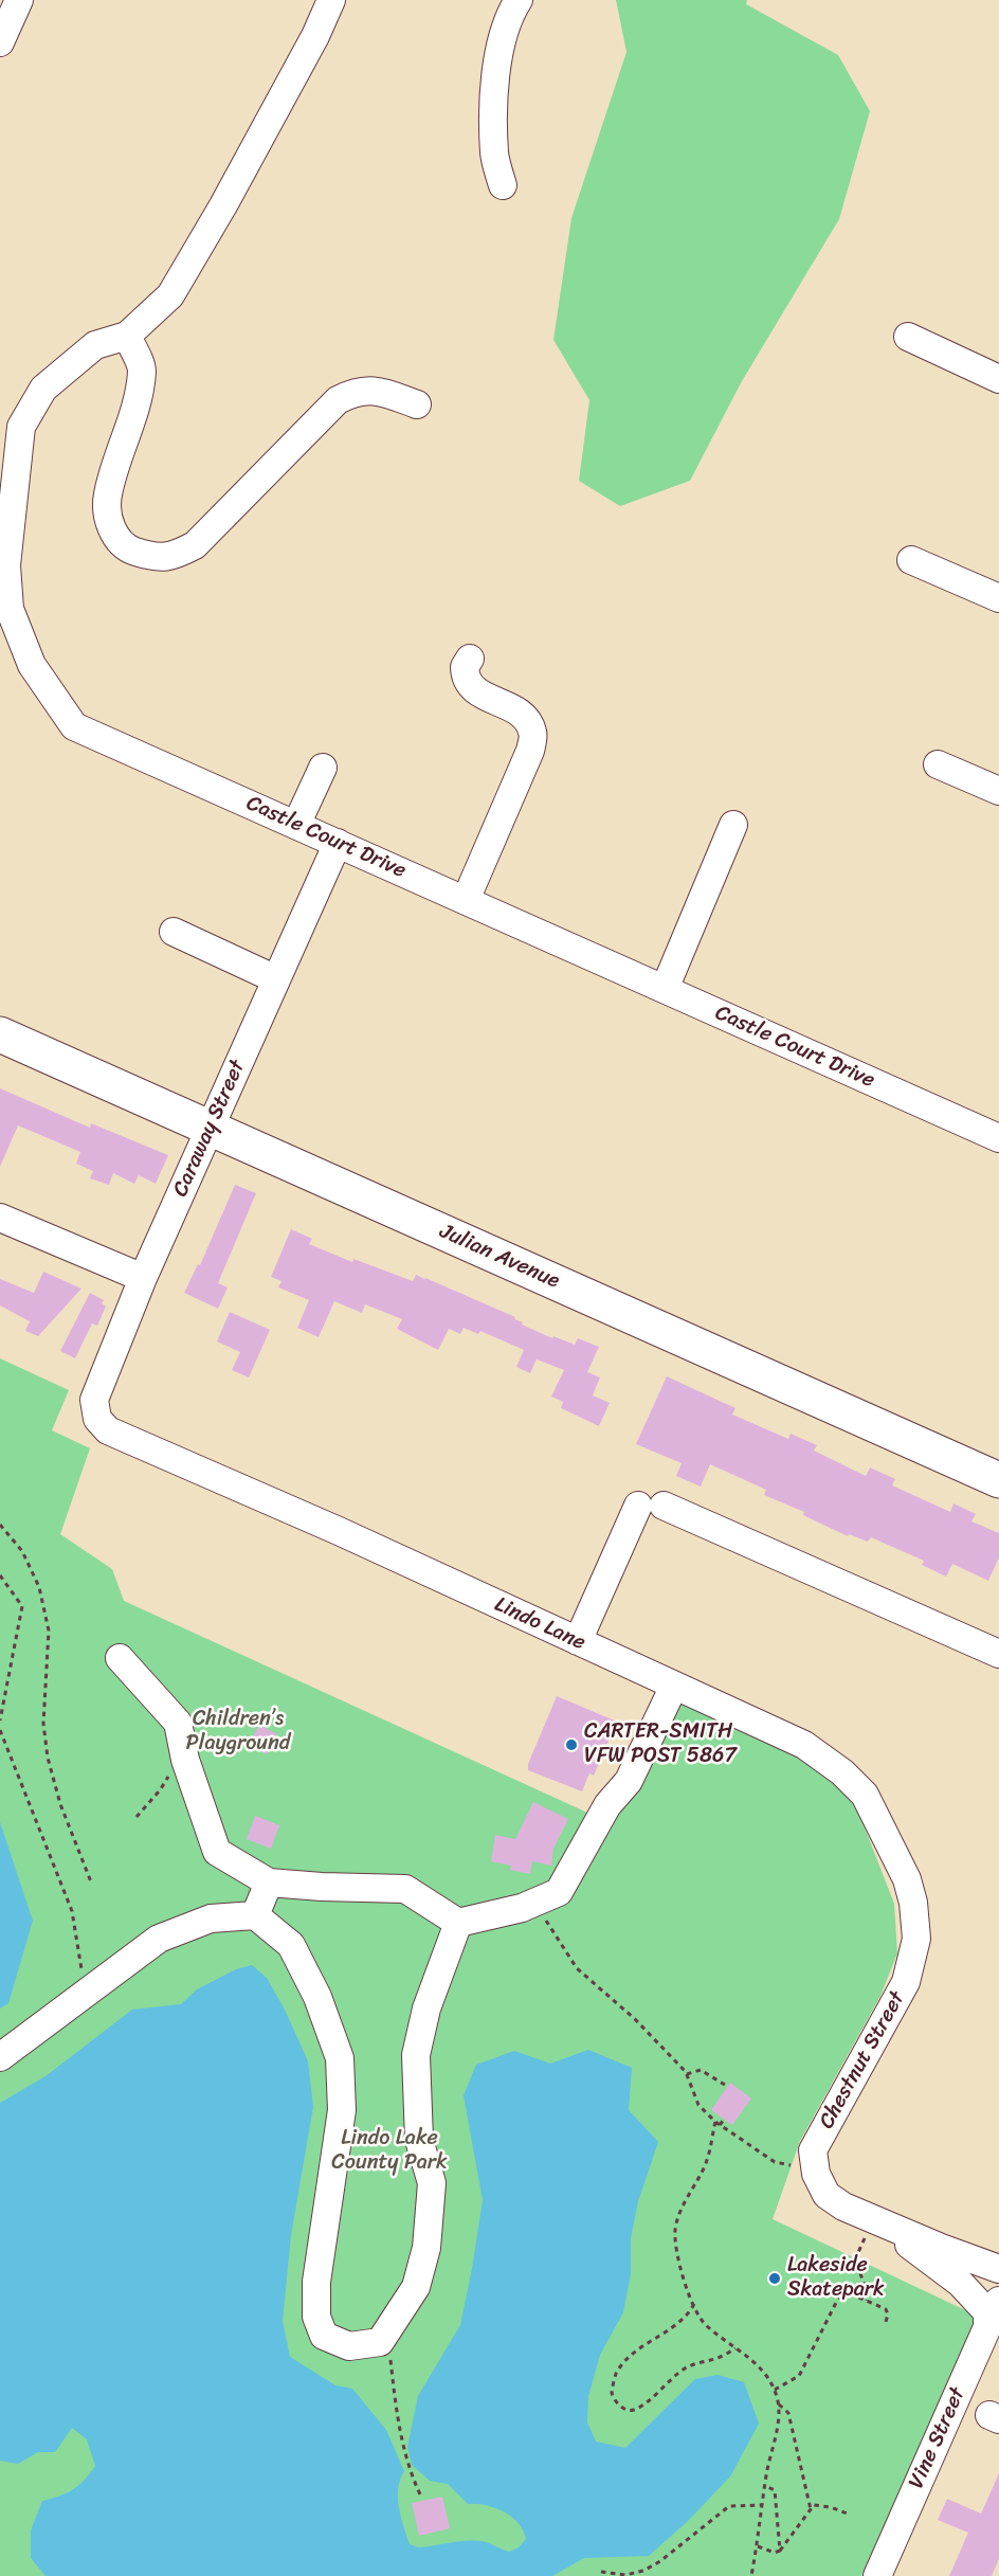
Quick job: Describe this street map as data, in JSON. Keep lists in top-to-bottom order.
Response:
{
  "streets": {
    "main road": ["Julian Avenue"],
    "street": [
      "Castle Court Drive",
      "Caraway Street",
      "Lindo Lane",
      "Chestnut Street",
      "Vine Street"
    ]
  },
  "crossings": [
    ["Castle Court Drive", "Caraway Street"],
    ["Caraway Street", "Julian Avenue"],
    ["Caraway Street", "Lindo Lane"],
    ["Lindo Lane", "Chestnut Street"]
  ],
  "parks": ["Children’s Playground", "Lindo Lake County Park"],
  "places": ["CARTER-SMITH VFW POST 5867", "Lakeside Skatepark"]
}
